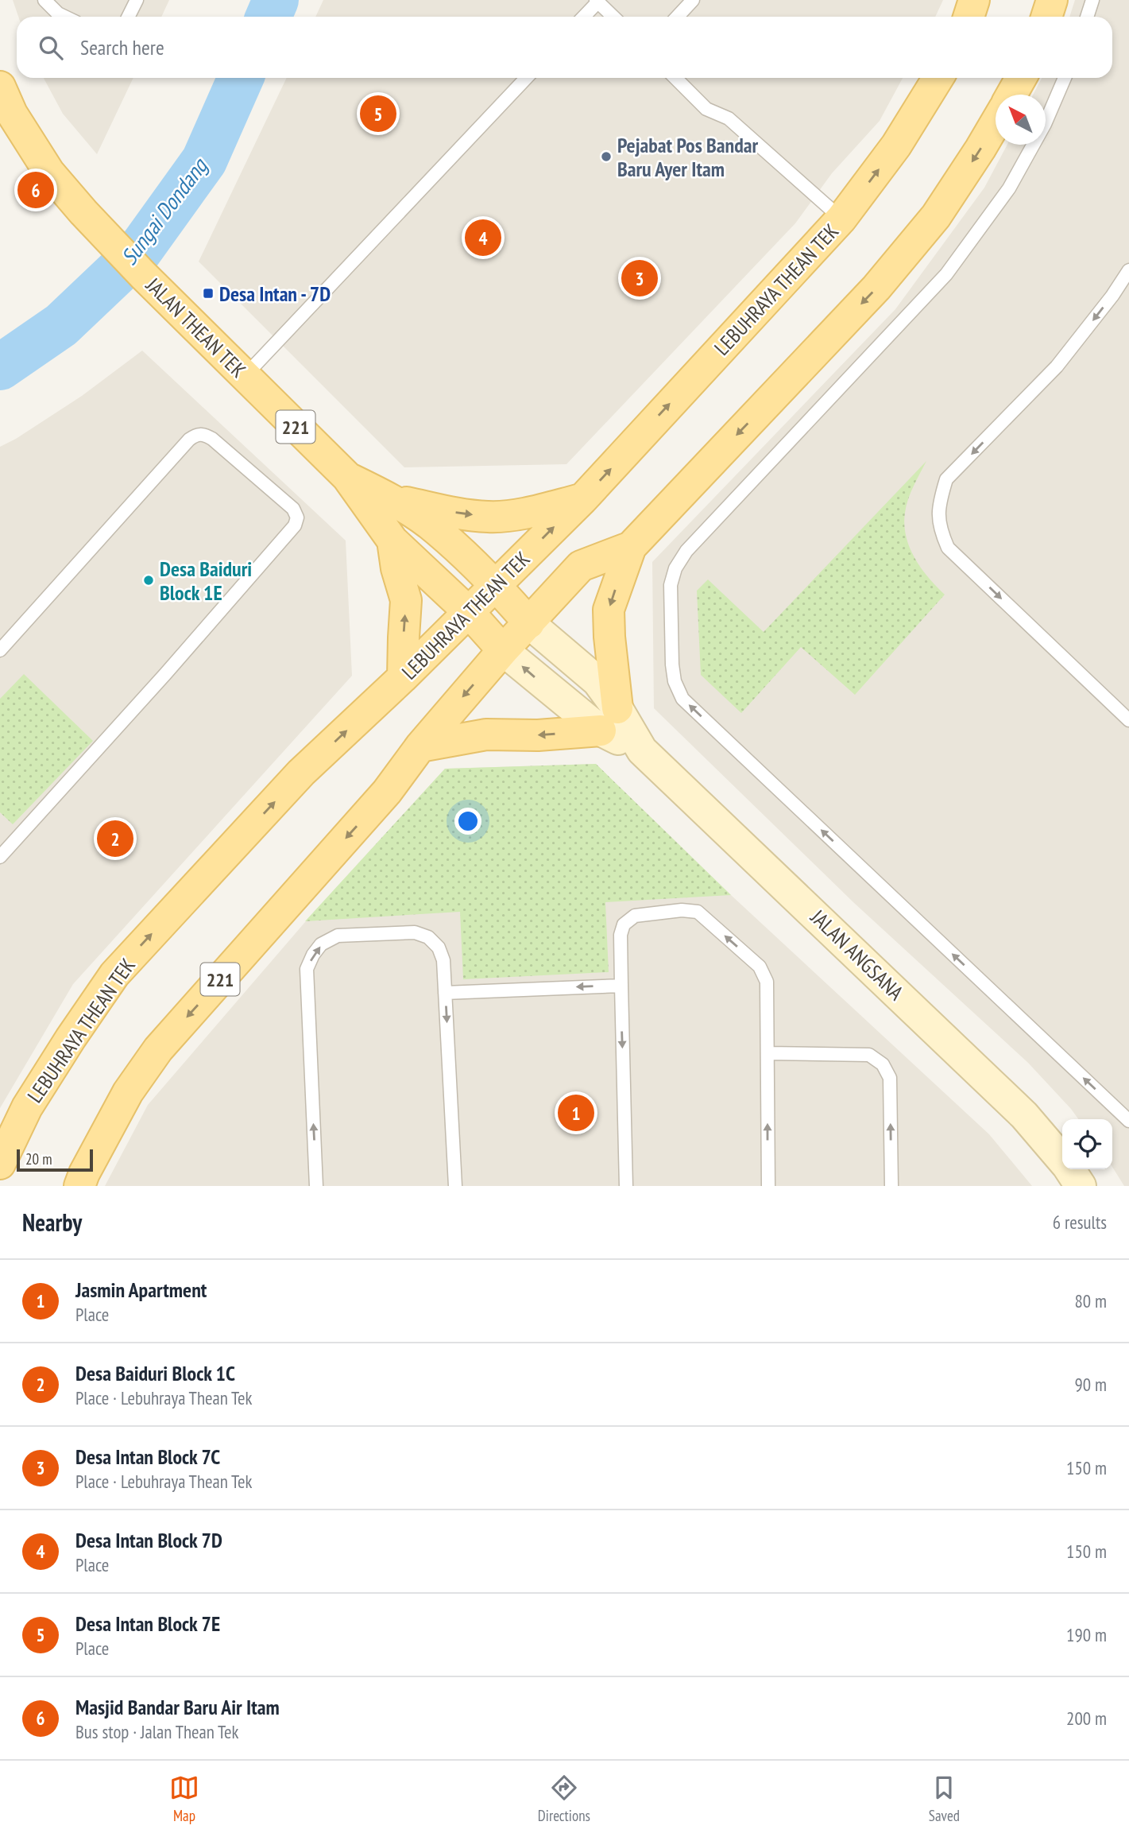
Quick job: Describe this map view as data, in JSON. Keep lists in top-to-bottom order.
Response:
{
  "streets": {
    "main road": [
      "LEBUHRAYA THEAN TEK",
      "JALAN THEAN TEK",
      "221",
      "JALAN ANGSANA"
    ]
  },
  "crossings": [
    ["LEBUHRAYA THEAN TEK", "JALAN THEAN TEK"],
    ["JALAN THEAN TEK", "221"],
    ["JALAN THEAN TEK", "JALAN ANGSANA"],
    ["221", "JALAN ANGSANA"]
  ],
  "water": ["Sungai Dondang"],
  "places": {
    "other": ["Pejabat Pos Bandar Baru Ayer Itam", "Desa Baiduri Block 1E"],
    "transit": ["Desa Intan - 7D"]
  },
  "scale_bar": "20 m",
  "north": "top left",
  "page": {
    "search": "Search here",
    "pins": [
      "5",
      "6",
      "4",
      "3",
      "2",
      "1"
    ],
    "scale": "20 m",
    "heading": ["Nearby", "6 results"],
    "list": [
      {
        "mark": "1",
        "name": "Jasmin Apartment",
        "note": "Place",
        "value": "80 m"
      },
      {
        "mark": "2",
        "name": "Desa Baiduri Block 1C",
        "note": "Place · Lebuhraya Thean Tek",
        "value": "90 m"
      },
      {
        "mark": "3",
        "name": "Desa Intan Block 7C",
        "note": "Place · Lebuhraya Thean Tek",
        "value": "150 m"
      },
      {
        "mark": "4",
        "name": "Desa Intan Block 7D",
        "note": "Place",
        "value": "150 m"
      },
      {
        "mark": "5",
        "name": "Desa Intan Block 7E",
        "note": "Place",
        "value": "190 m"
      },
      {
        "mark": "6",
        "name": "Masjid Bandar Baru Air Itam",
        "note": "Bus stop · Jalan Thean Tek",
        "value": "200 m"
      }
    ],
    "nav": ["Map", "Directions", "Saved"]
  }
}
